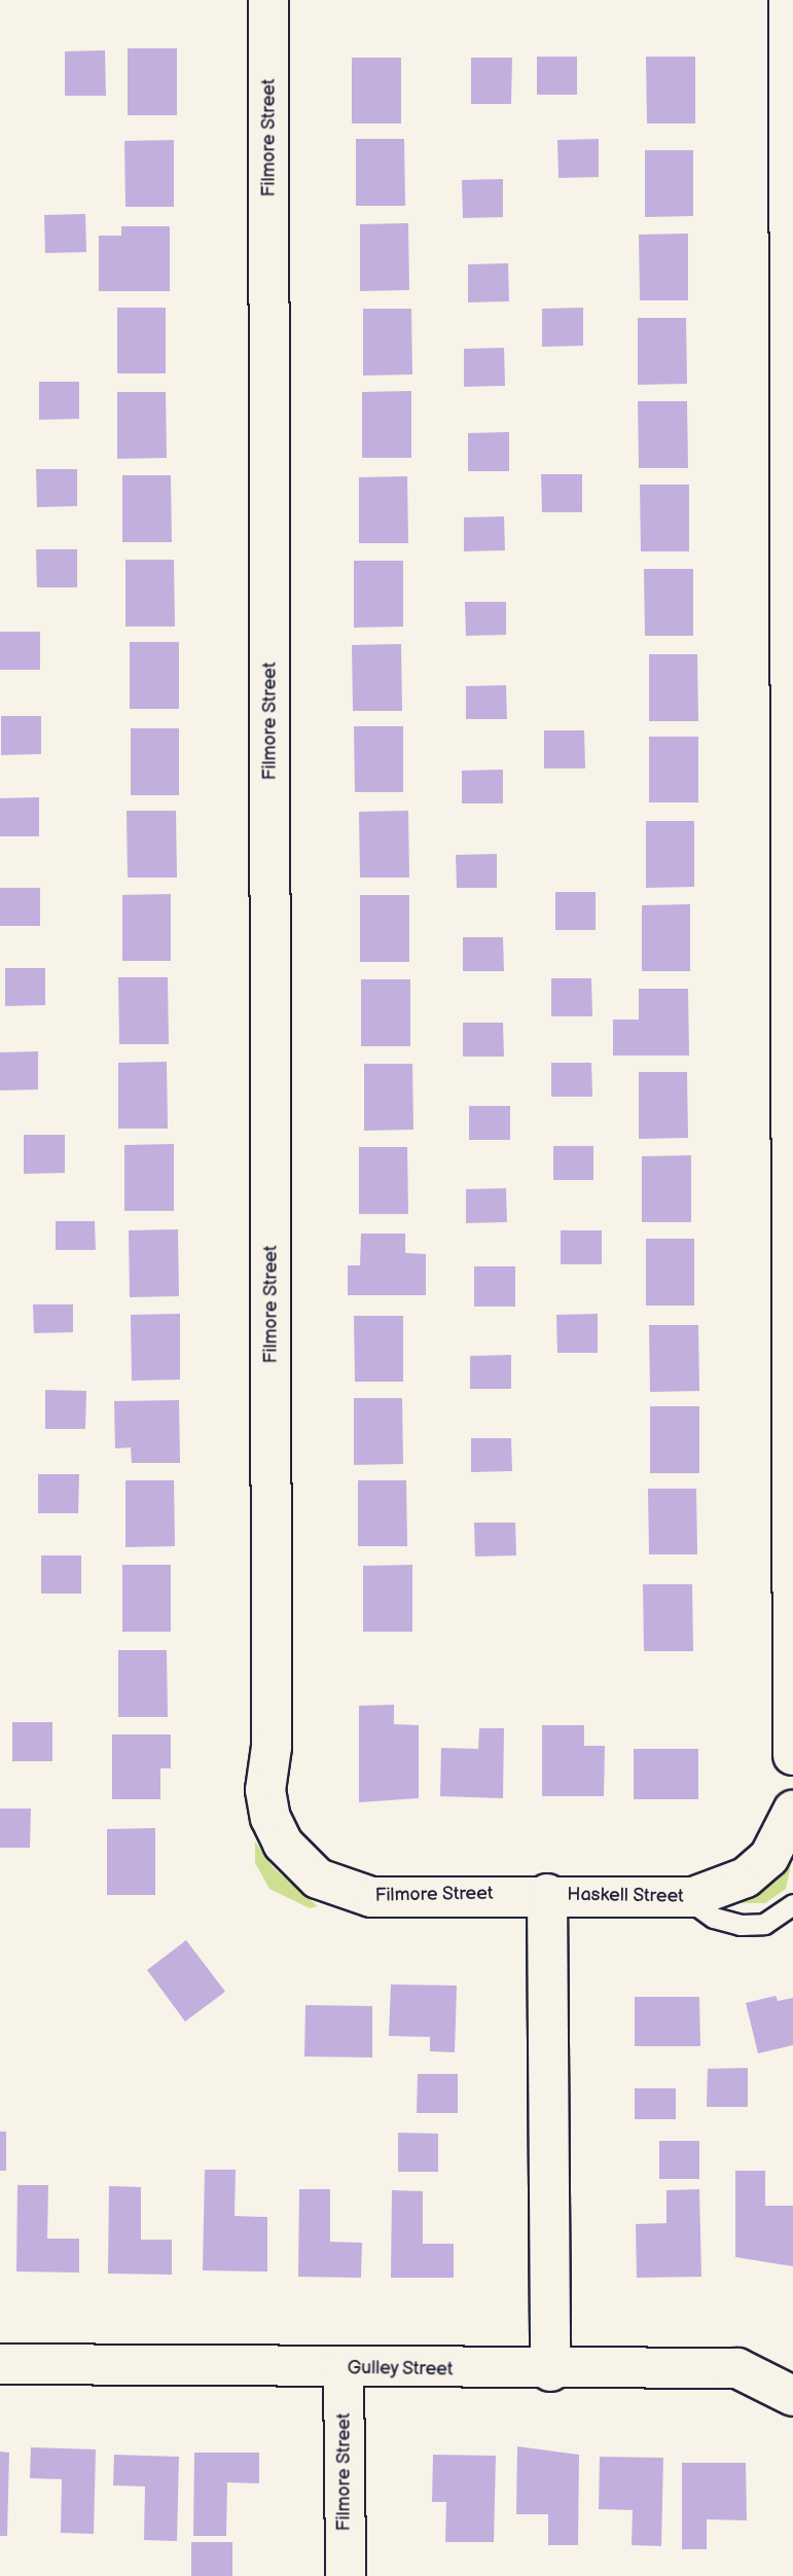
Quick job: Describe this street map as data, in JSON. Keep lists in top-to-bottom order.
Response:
{
  "streets": {
    "street": ["Filmore Street", "Haskell Street", "Gulley Street"]
  },
  "crossings": [
    ["Filmore Street", "Haskell Street"],
    ["Filmore Street", "Gulley Street"]
  ]
}
